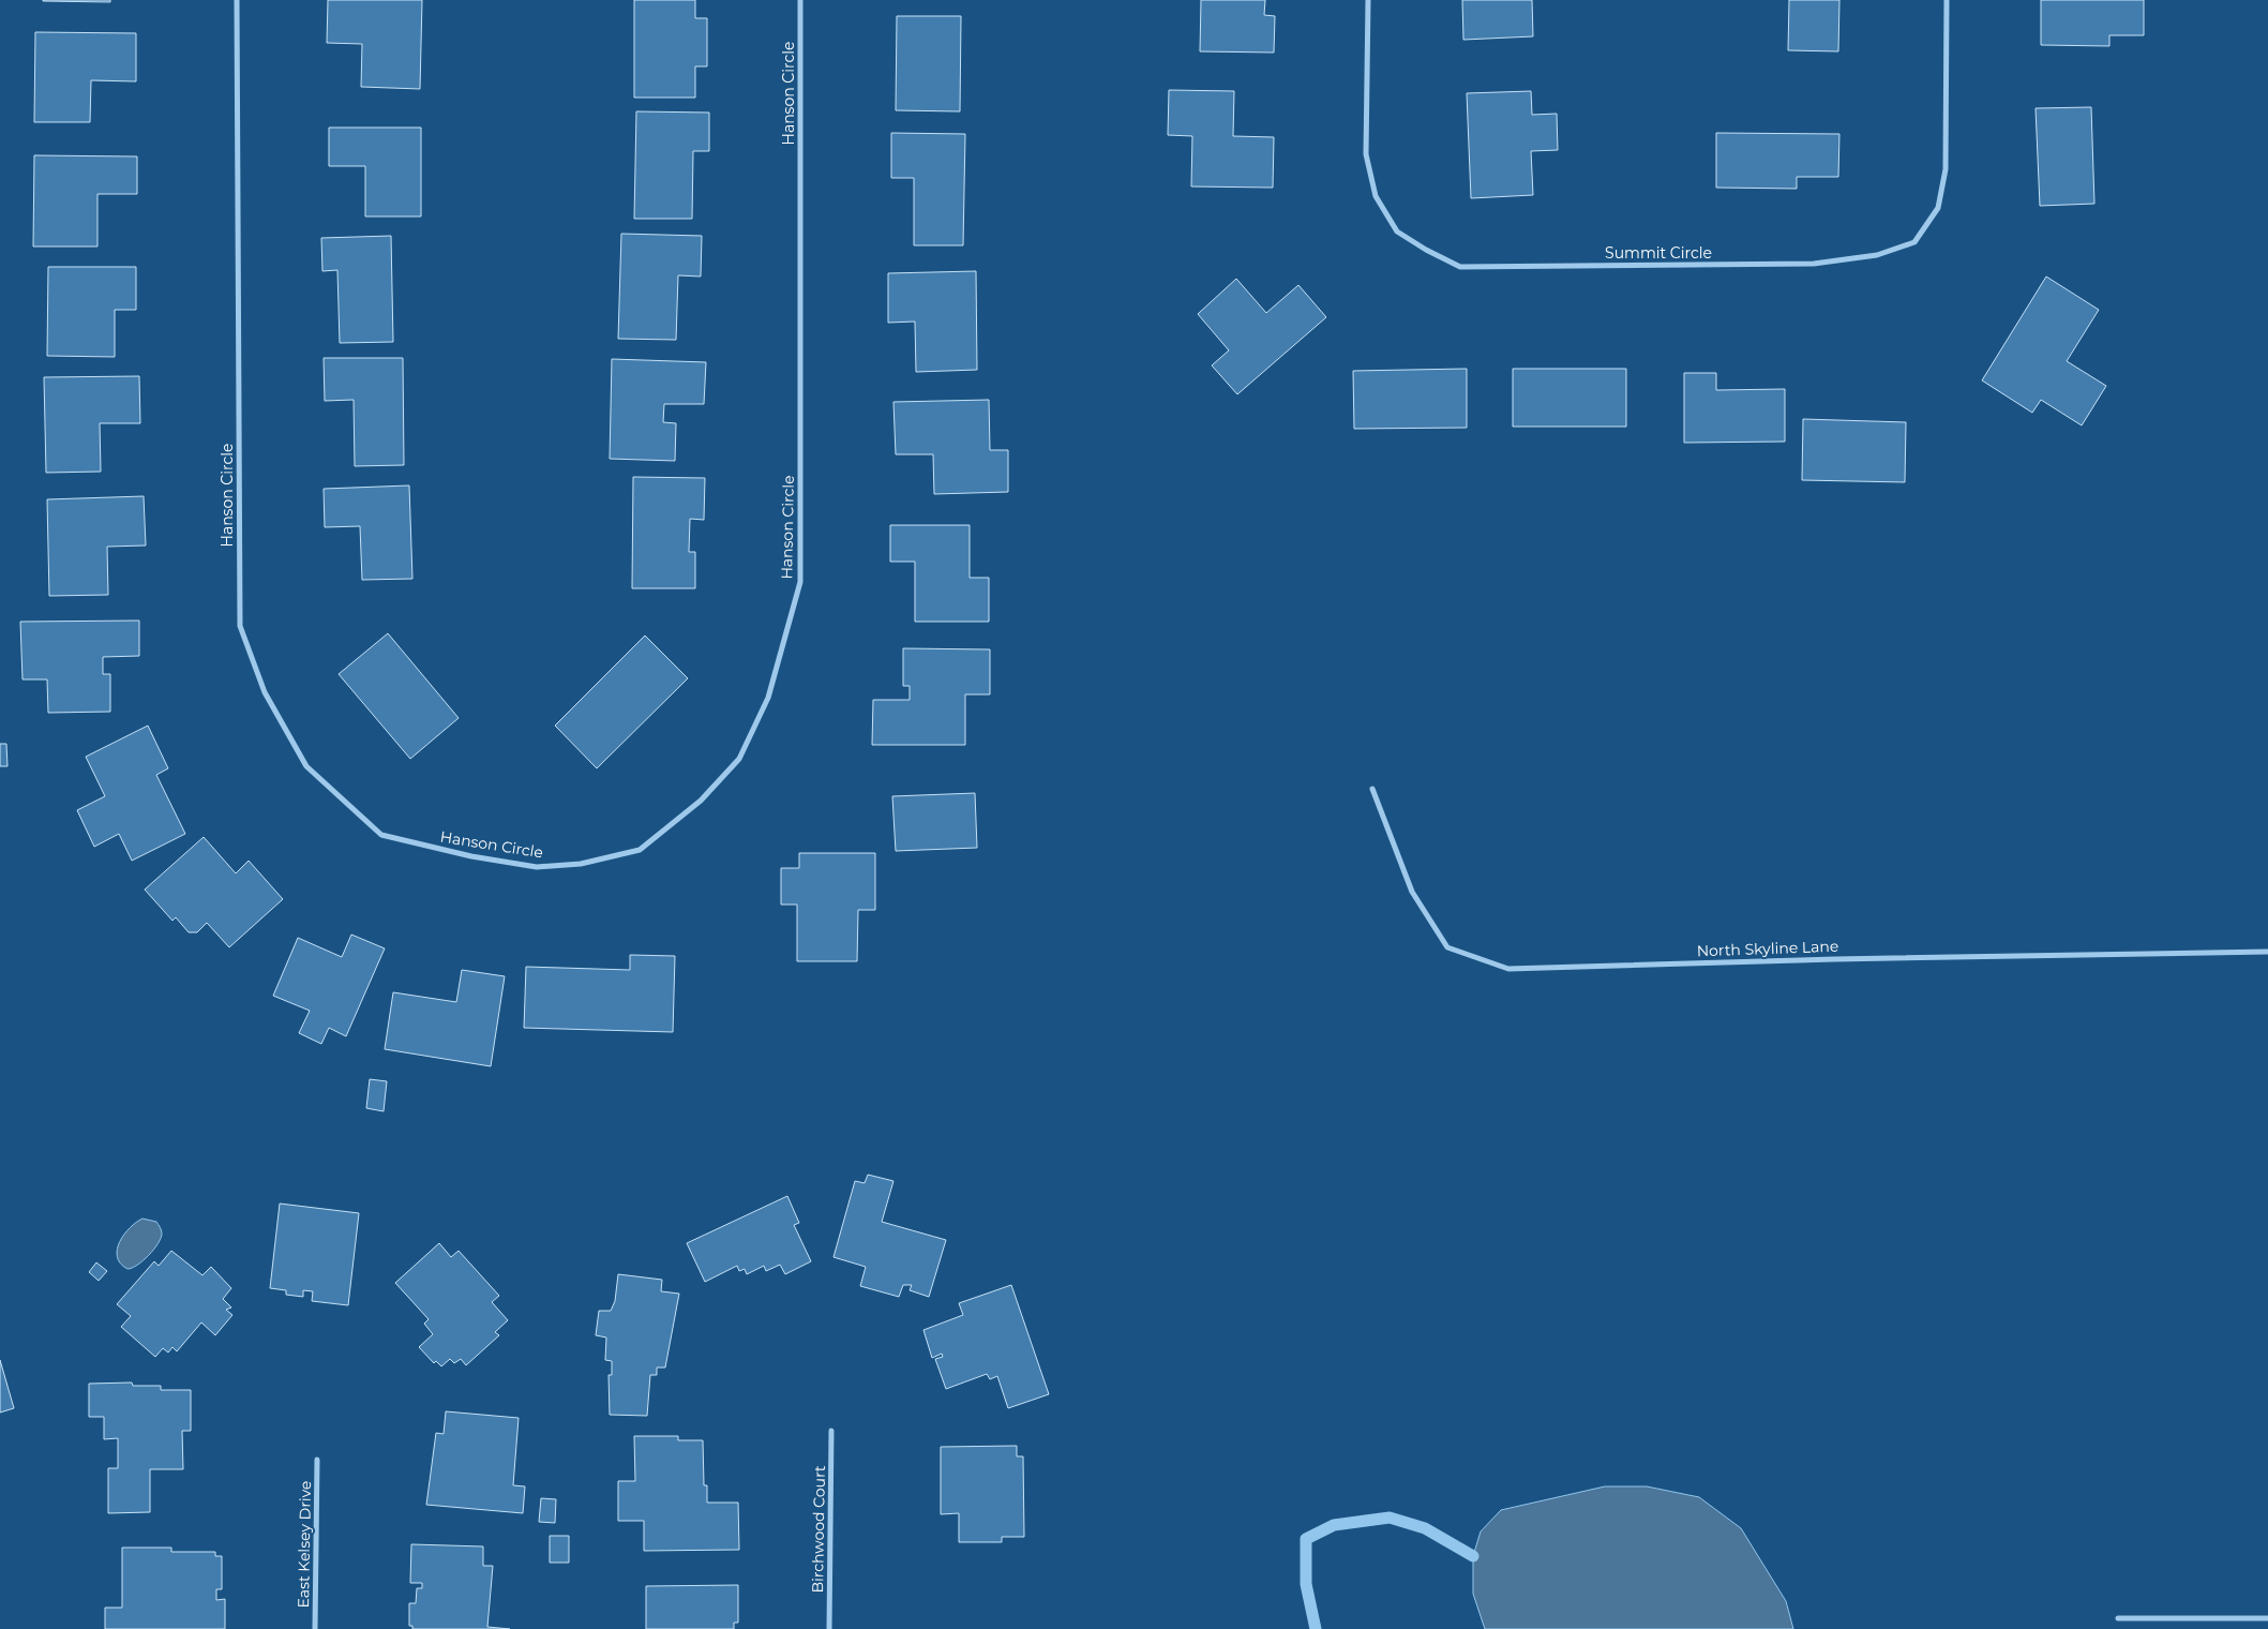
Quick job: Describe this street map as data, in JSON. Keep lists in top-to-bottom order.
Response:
{
  "streets": {
    "street": [
      "Hanson Circle",
      "Summit Circle",
      "North Skyline Lane",
      "Birchwood Court",
      "East Kelsey Drive"
    ]
  }
}
